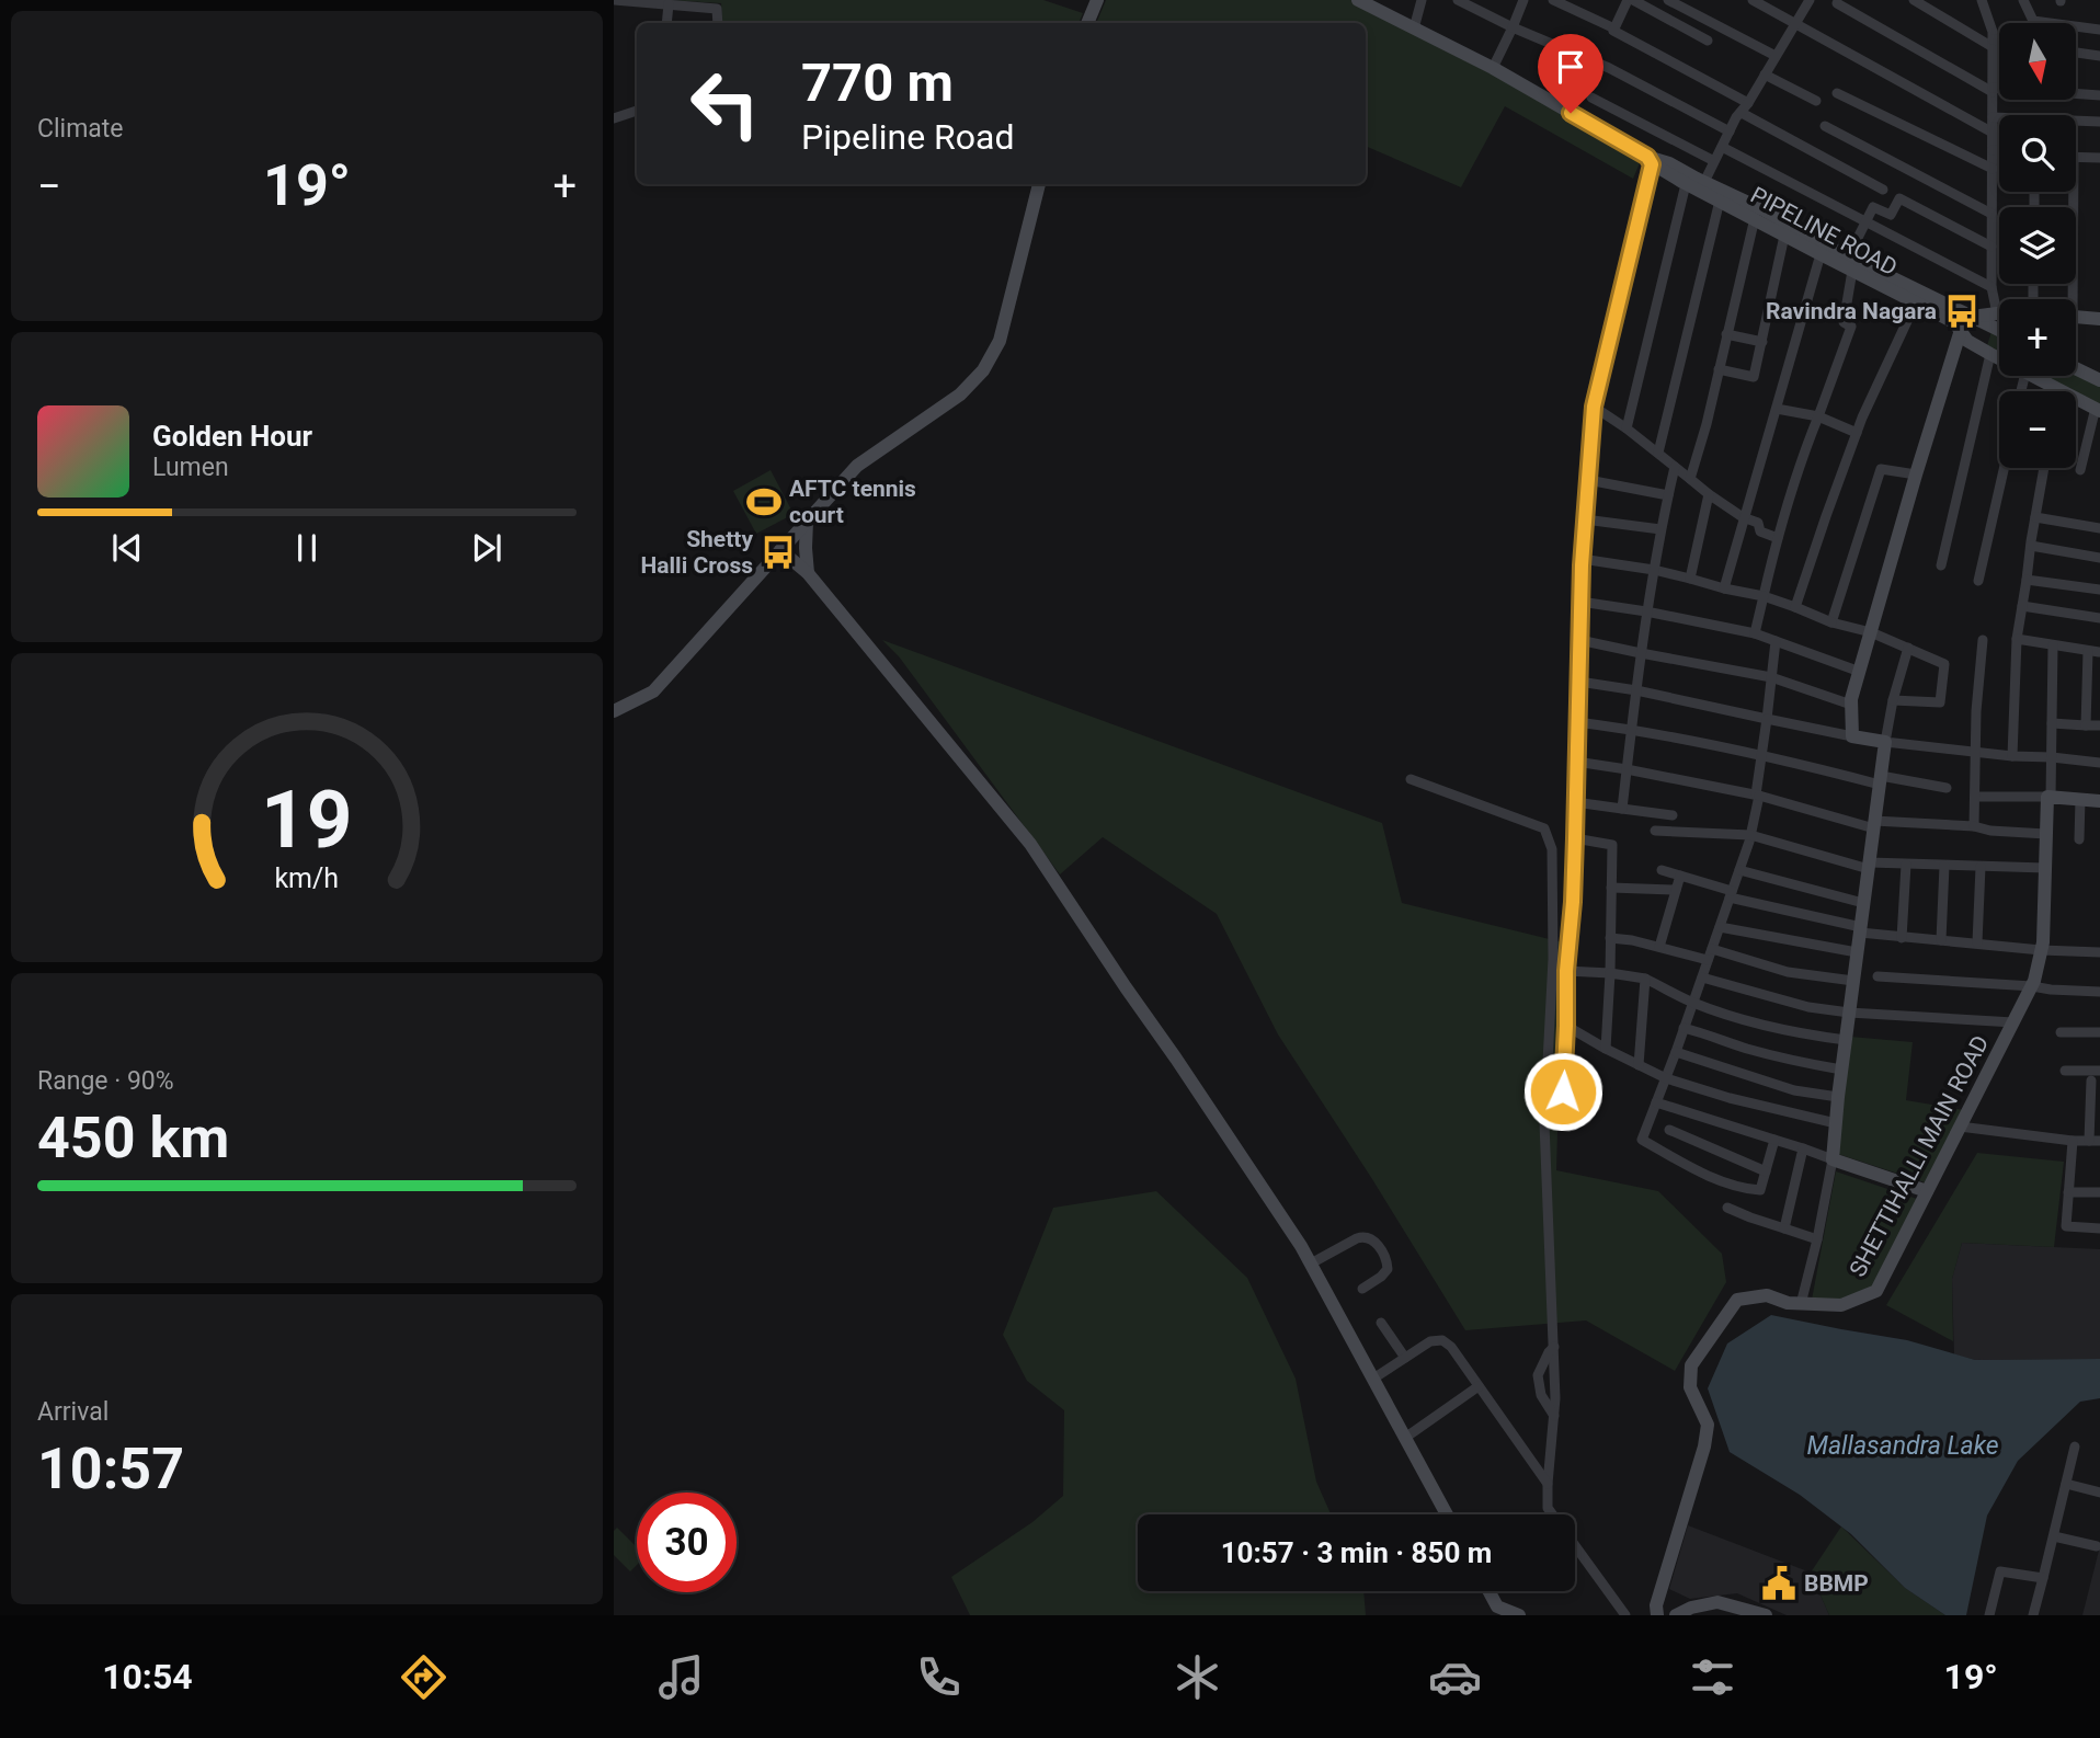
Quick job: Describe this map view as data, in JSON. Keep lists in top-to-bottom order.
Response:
{
  "streets": {
    "street": ["PIPELINE ROAD", "SHETTIHALLI MAIN ROAD"]
  },
  "water": ["Mallasandra Lake"],
  "places": {
    "bus stop": ["Ravindra Nagara", "Shetty Halli Cross"],
    "sports": ["AFTC tennis court"],
    "public building": ["BBMP"]
  },
  "north": "bottom",
  "page": {
    "tile": [
      "Climate",
      ["Range · 90%", "450 km"],
      ["Arrival", "10:57"]
    ],
    "map_buttons": ["+", "−"],
    "turn": ["770 m", "Pipeline Road"],
    "heat": ["−", "19°", "+"],
    "song": ["Golden Hour", "Lumen"],
    "limit": "30",
    "trip": "10:57 · 3 min · 850 m",
    "tabs": ["10:54", "19°"],
    "gauge": ["19", "km/h"]
  }
}
